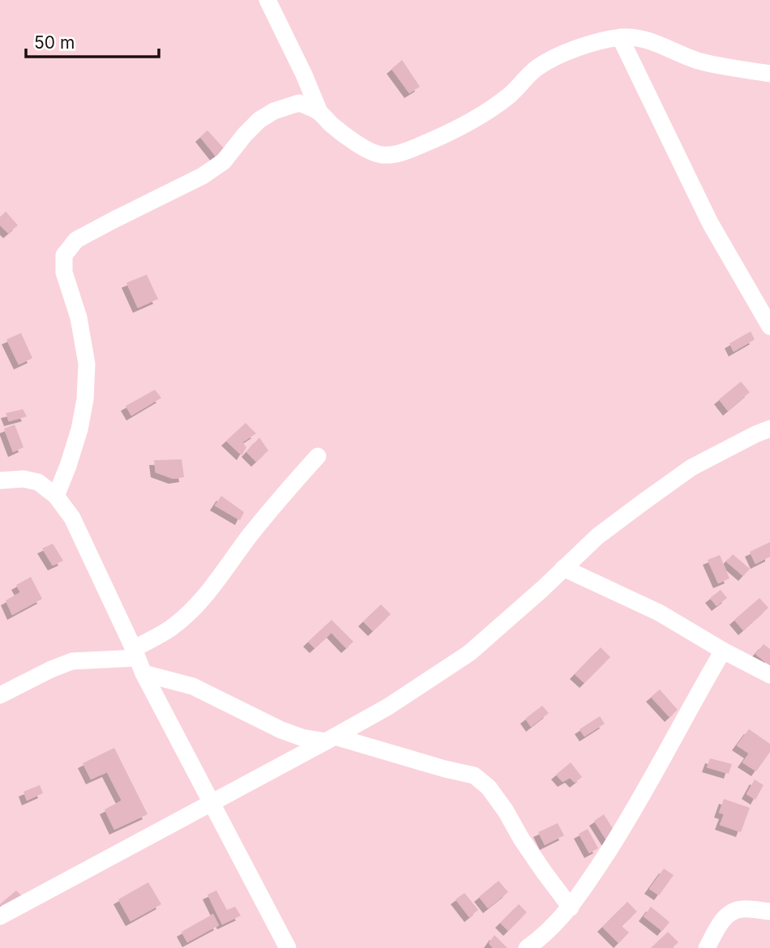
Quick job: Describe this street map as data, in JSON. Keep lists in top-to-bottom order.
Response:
{
  "scale_bar": "50 m"
}
